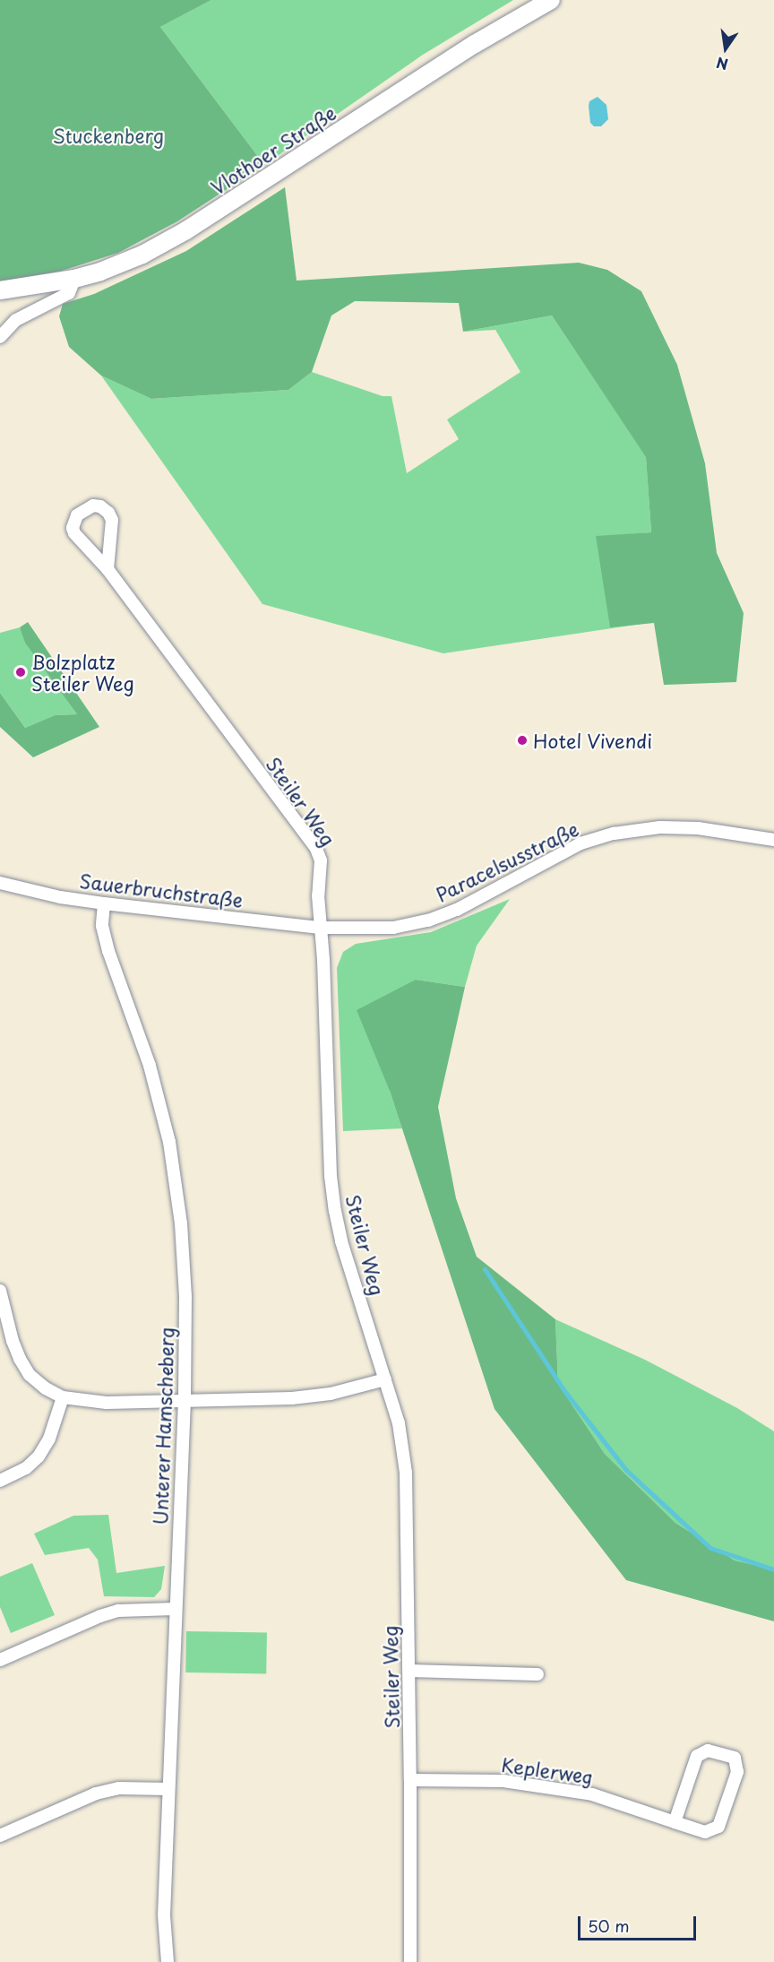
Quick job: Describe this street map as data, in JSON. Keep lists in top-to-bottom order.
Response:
{
  "streets": {
    "main road": ["Vlothoer Straße"],
    "street": [
      "Steiler Weg",
      "Paracelsusstraße",
      "Sauerbruchstraße",
      "Unterer Hamscheberg",
      "Keplerweg"
    ]
  },
  "crossings": [
    ["Steiler Weg", "Paracelsusstraße"],
    ["Steiler Weg", "Sauerbruchstraße"],
    ["Steiler Weg", "Keplerweg"],
    ["Paracelsusstraße", "Sauerbruchstraße"],
    ["Sauerbruchstraße", "Unterer Hamscheberg"]
  ],
  "parks": ["Stuckenberg"],
  "places": ["Bolzplatz Steiler Weg", "Hotel Vivendi"],
  "scale_bar": "50 m",
  "north": "bottom"
}
